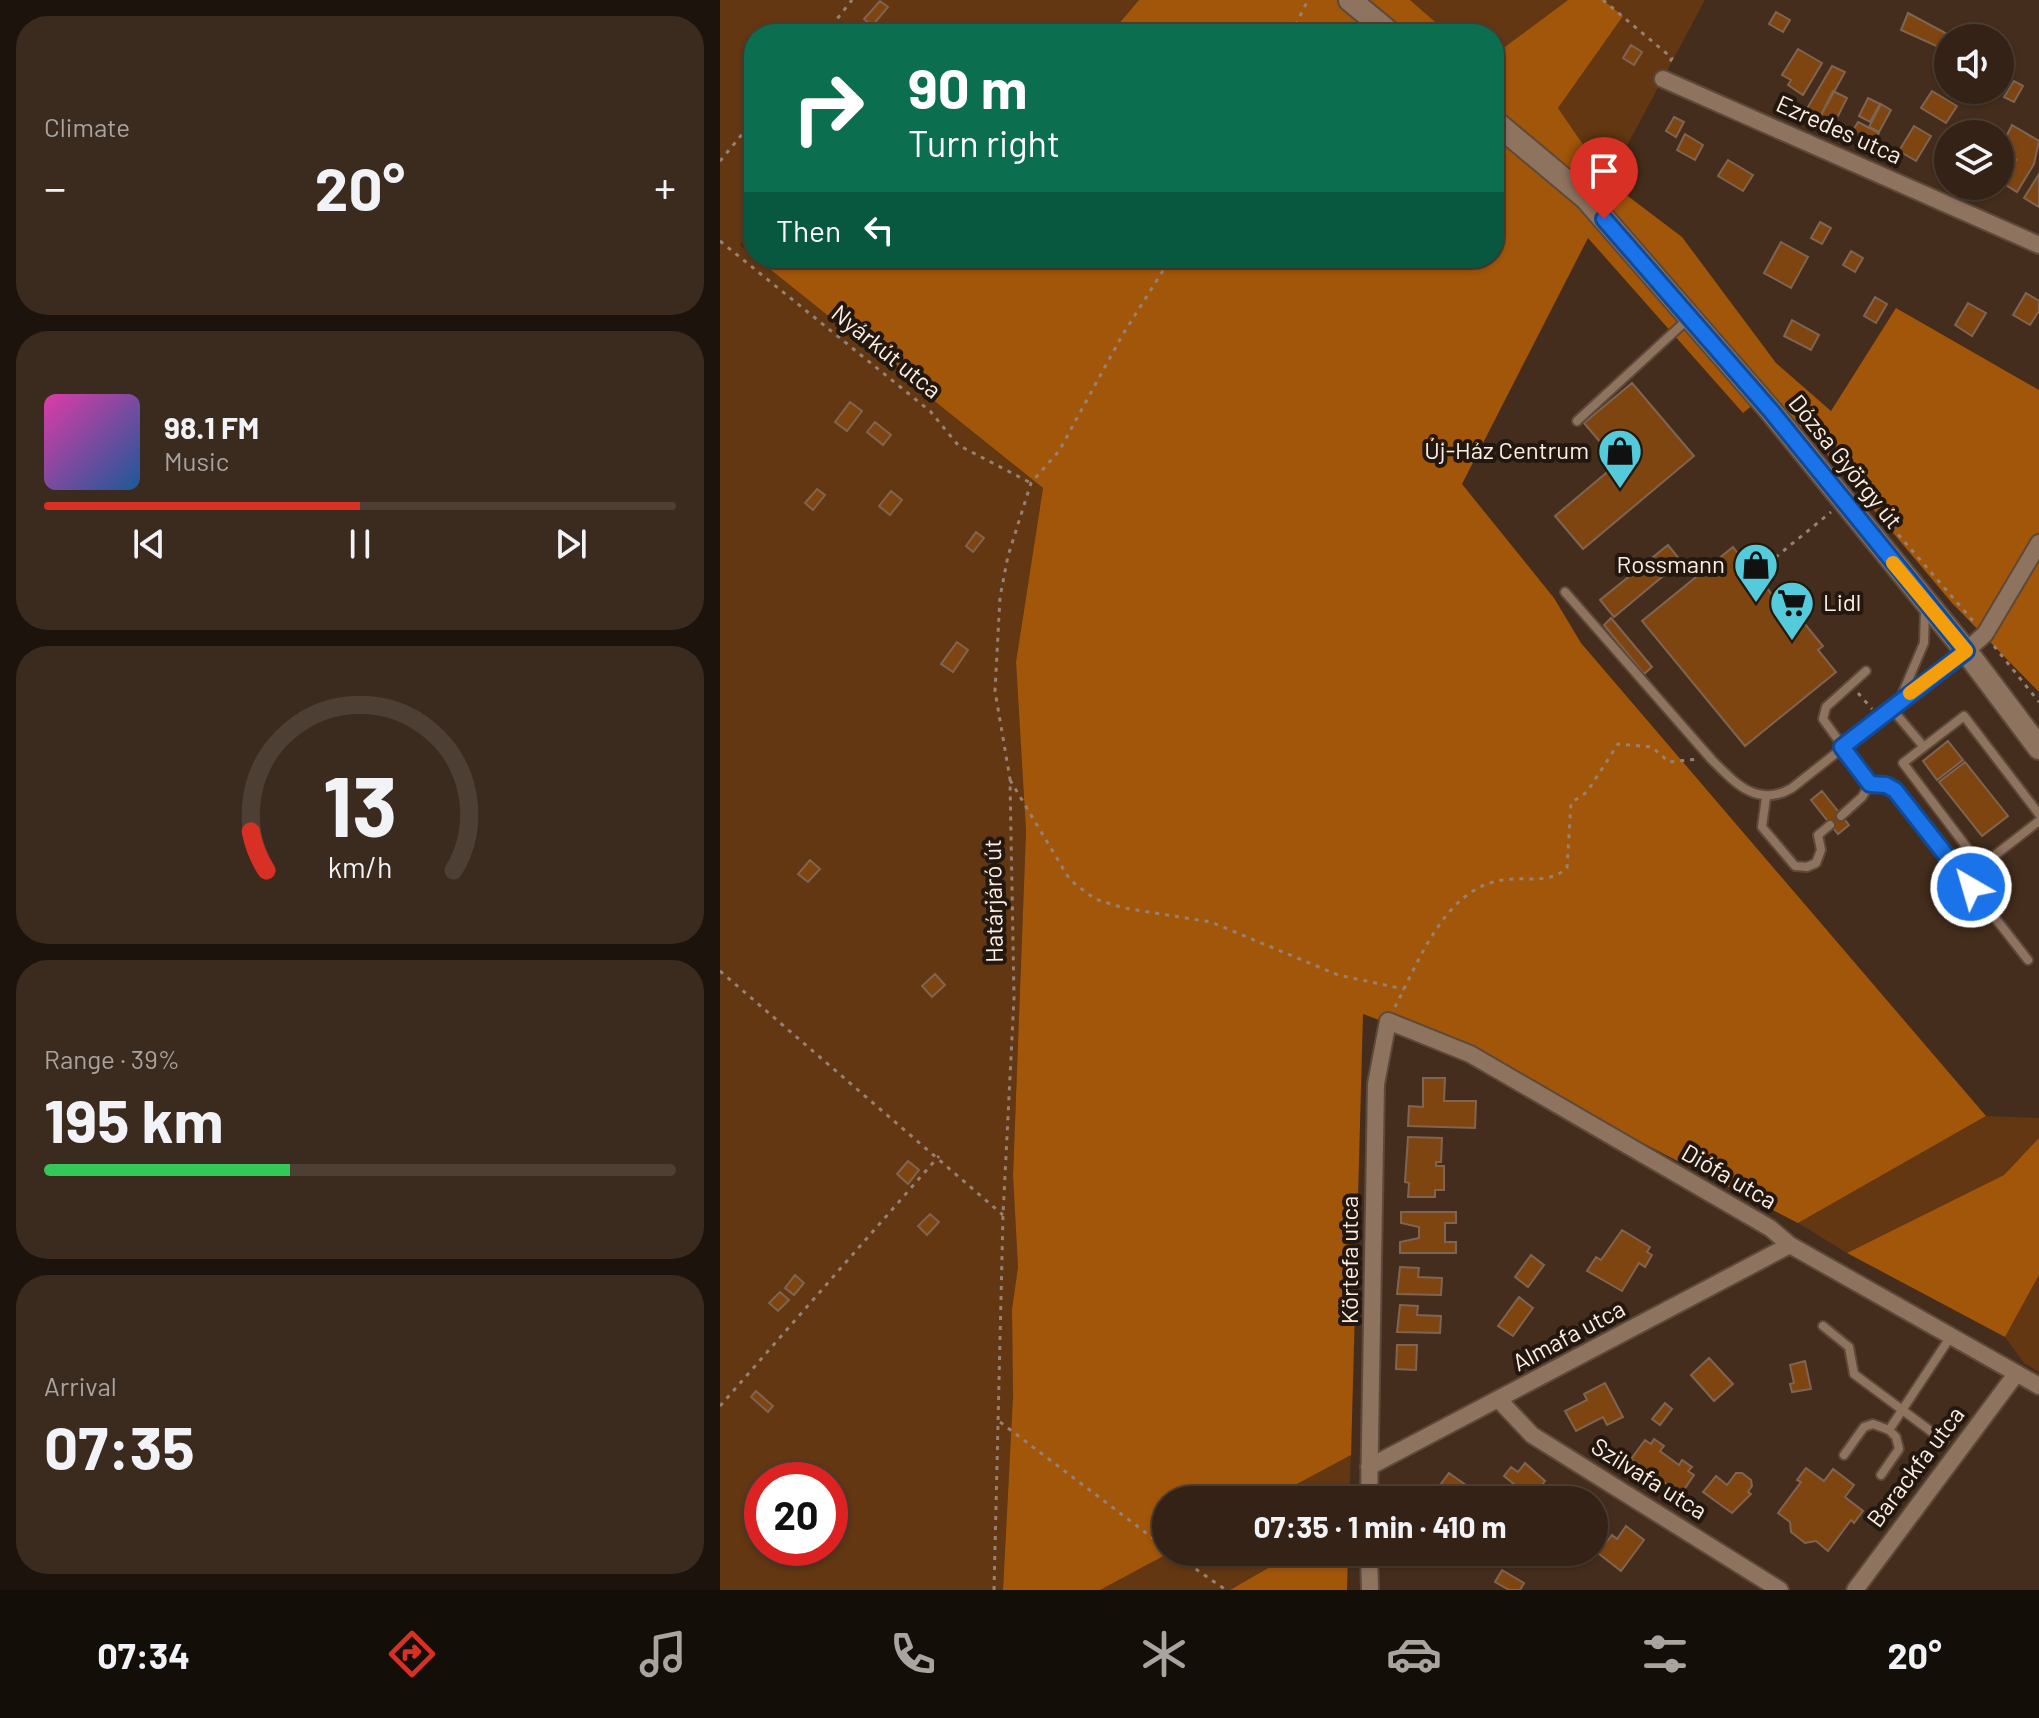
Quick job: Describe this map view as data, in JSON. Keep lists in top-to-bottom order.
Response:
{
  "streets": {
    "main road": ["Dózsa György út"],
    "street": [
      "Ezredes utca",
      "Diófa utca",
      "Körtefa utca",
      "Almafa utca",
      "Barackfa utca",
      "Szilvafa utca"
    ],
    "path": ["Nyárkút utca", "Határjáró út"]
  },
  "crossings": [
    ["Nyárkút utca", "Határjáró út"],
    ["Diófa utca", "Körtefa utca"],
    ["Diófa utca", "Almafa utca"],
    ["Diófa utca", "Barackfa utca"],
    ["Körtefa utca", "Almafa utca"],
    ["Almafa utca", "Szilvafa utca"]
  ],
  "places": {
    "shop": ["Új-Ház Centrum", "Rossmann"],
    "supermarket": ["Lidl"]
  },
  "page": {
    "tile": [
      "Climate",
      ["Range · 39%", "195 km"],
      ["Arrival", "07:35"]
    ],
    "turn": ["90 m", "Turn right"],
    "heat": ["−", "20°", "+"],
    "then": "Then",
    "song": ["98.1 FM", "Music"],
    "limit": "20",
    "trip": "07:35 · 1 min · 410 m",
    "tabs": ["07:34", "20°"],
    "gauge": ["13", "km/h"]
  }
}
